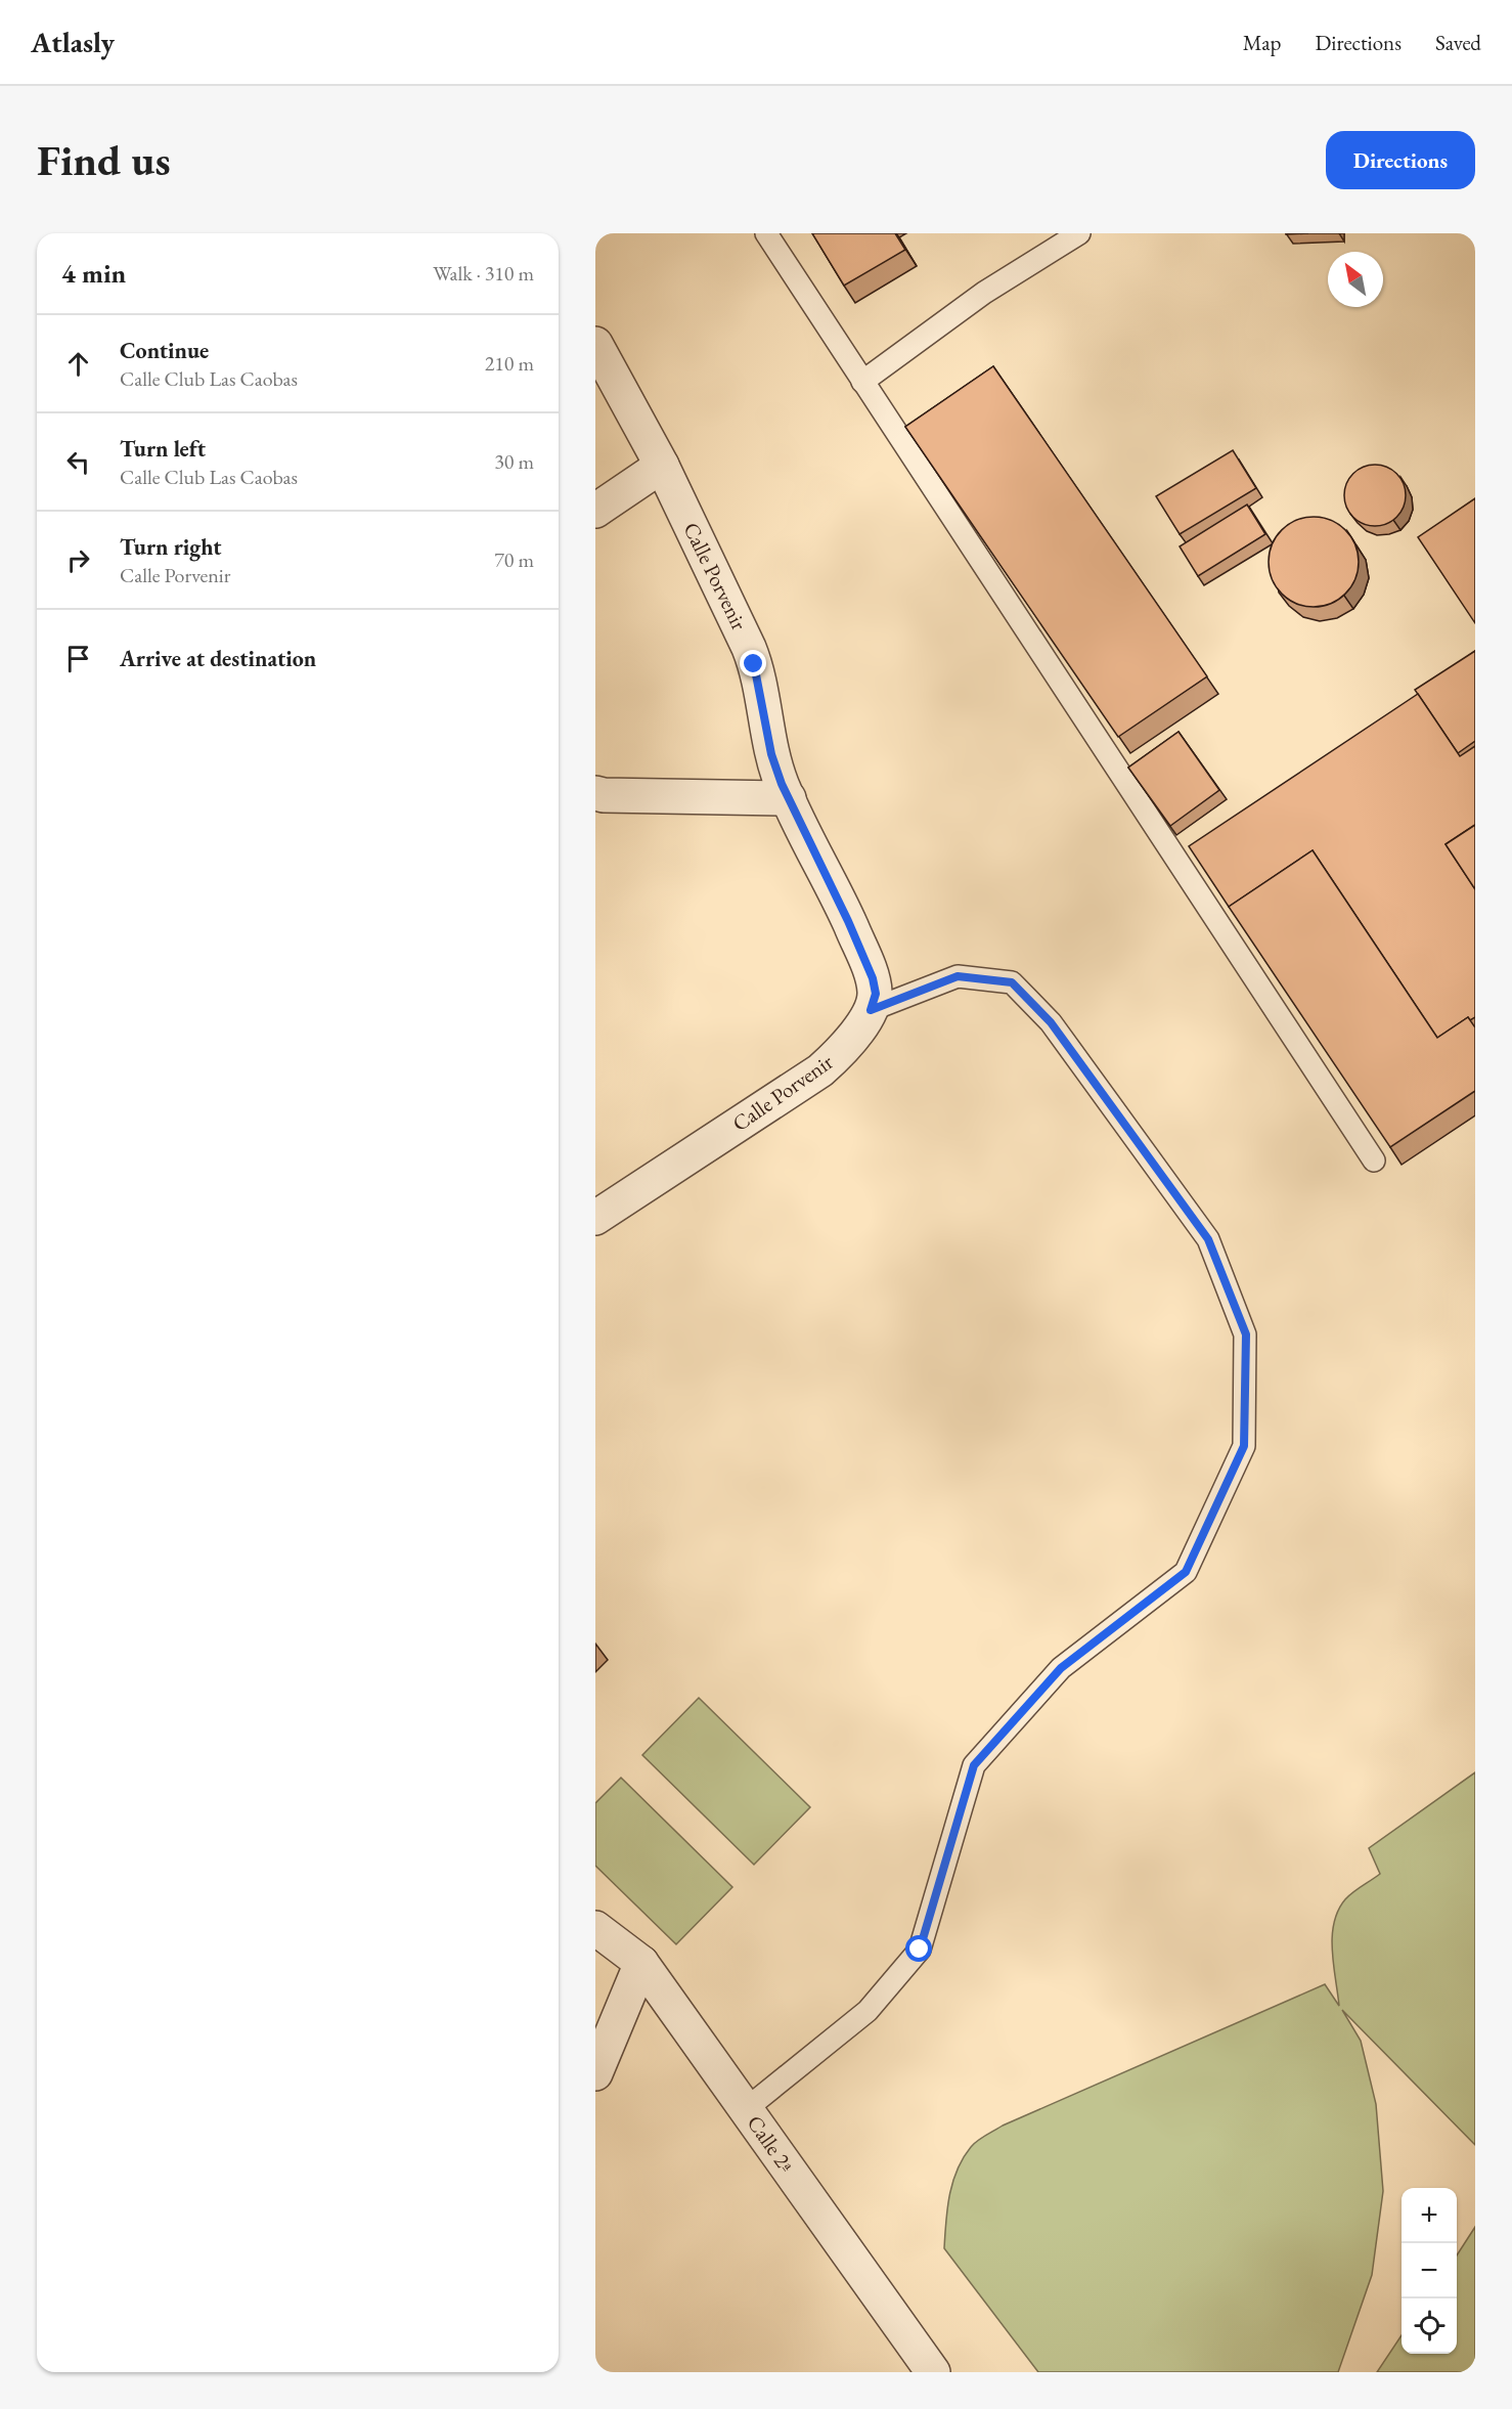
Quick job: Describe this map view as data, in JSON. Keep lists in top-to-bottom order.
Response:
{
  "streets": {
    "street": ["Calle Porvenir", "Calle 2ª"]
  },
  "north": "top left",
  "page": {
    "header": "Atlasly",
    "nav": ["Map", "Directions", "Saved"],
    "buttons": "Directions",
    "title": "Find us",
    "heading": ["4 min", "Walk · 310 m"],
    "list": [
      ["Continue", "Calle Club Las Caobas", "210 m"],
      ["Turn left", "Calle Club Las Caobas", "30 m"],
      ["Turn right", "Calle Porvenir", "70 m"],
      "Arrive at destination"
    ],
    "map_buttons": ["+", "−"]
  }
}
